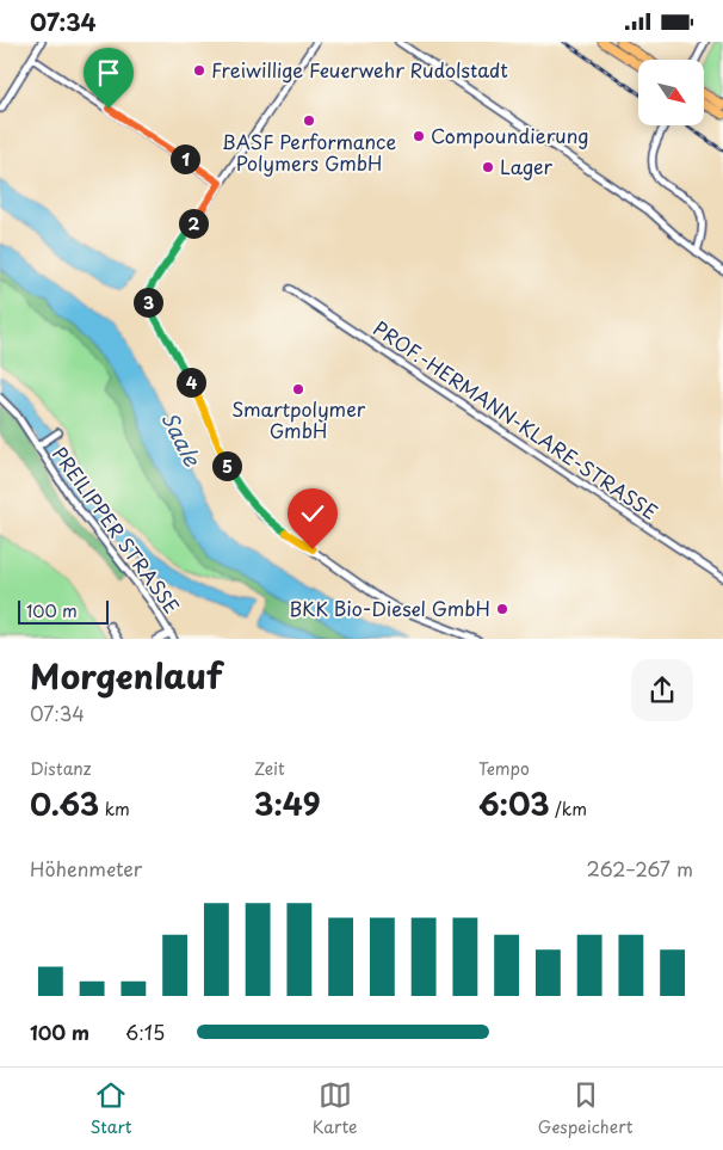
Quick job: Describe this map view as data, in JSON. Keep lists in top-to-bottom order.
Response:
{
  "streets": {
    "street": ["PROF.-HERMANN-KLARE-STRASSE", "PREILIPPER STRASSE"]
  },
  "water": ["Saale"],
  "places": [
    "Freiwillige Feuerwehr Rudolstadt",
    "BASF Performance Polymers GmbH",
    "Compoundierung",
    "Lager",
    "Smartpolymer GmbH",
    "BKK Bio-Diesel GmbH"
  ],
  "scale_bar": "100 m",
  "north": "bottom right",
  "page": {
    "status": "07:34",
    "pins": [
      "1",
      "2",
      "3",
      "4",
      "5"
    ],
    "scale": "100 m",
    "heading": ["Morgenlauf", "07:34"],
    "stats": [
      ["Distanz", "0.63 km"],
      ["Zeit", "3:49"],
      ["Tempo", "6:03 /km"]
    ],
    "chart": ["Höhenmeter", "262–267 m"],
    "list": [
      {
        "name": "100 m",
        "note": "6:15"
      }
    ],
    "tabs": ["Start", "Karte", "Gespeichert"]
  }
}
